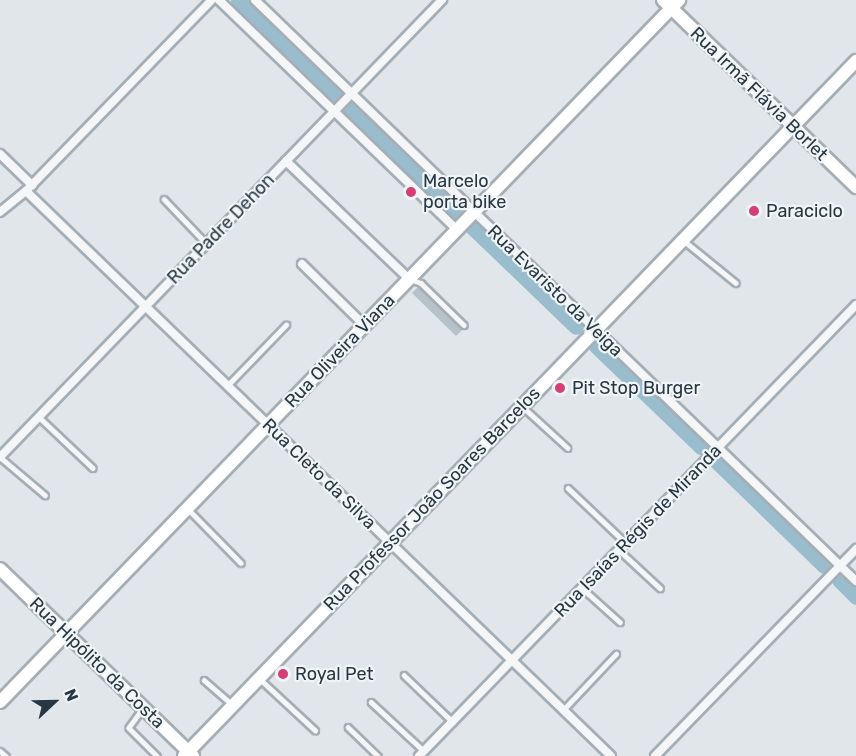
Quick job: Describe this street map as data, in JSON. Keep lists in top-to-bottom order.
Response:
{
  "streets": {
    "main road": [
      "Rua Irmã Flávia Borlet",
      "Rua Oliveira Viana",
      "Rua Professor João Soares Barcelos",
      "Rua Hipólito da Costa"
    ],
    "street": [
      "Rua Padre Dehon",
      "Rua Evaristo da Veiga",
      "Rua Cleto da Silva",
      "Rua Isaías Régis de Miranda"
    ]
  },
  "crossings": [
    ["Rua Irmã Flávia Borlet", "Rua Oliveira Viana"],
    ["Rua Irmã Flávia Borlet", "Rua Professor João Soares Barcelos"],
    ["Rua Padre Dehon", "Rua Evaristo da Veiga"],
    ["Rua Padre Dehon", "Rua Cleto da Silva"],
    ["Rua Evaristo da Veiga", "Rua Oliveira Viana"],
    ["Rua Evaristo da Veiga", "Rua Professor João Soares Barcelos"],
    ["Rua Evaristo da Veiga", "Rua Isaías Régis de Miranda"],
    ["Rua Oliveira Viana", "Rua Cleto da Silva"],
    ["Rua Oliveira Viana", "Rua Hipólito da Costa"],
    ["Rua Cleto da Silva", "Rua Professor João Soares Barcelos"],
    ["Rua Cleto da Silva", "Rua Isaías Régis de Miranda"],
    ["Rua Professor João Soares Barcelos", "Rua Hipólito da Costa"]
  ],
  "places": [
    "Marcelo porta bike",
    "Paraciclo",
    "Pit Stop Burger",
    "Royal Pet"
  ],
  "north": "right"
}
